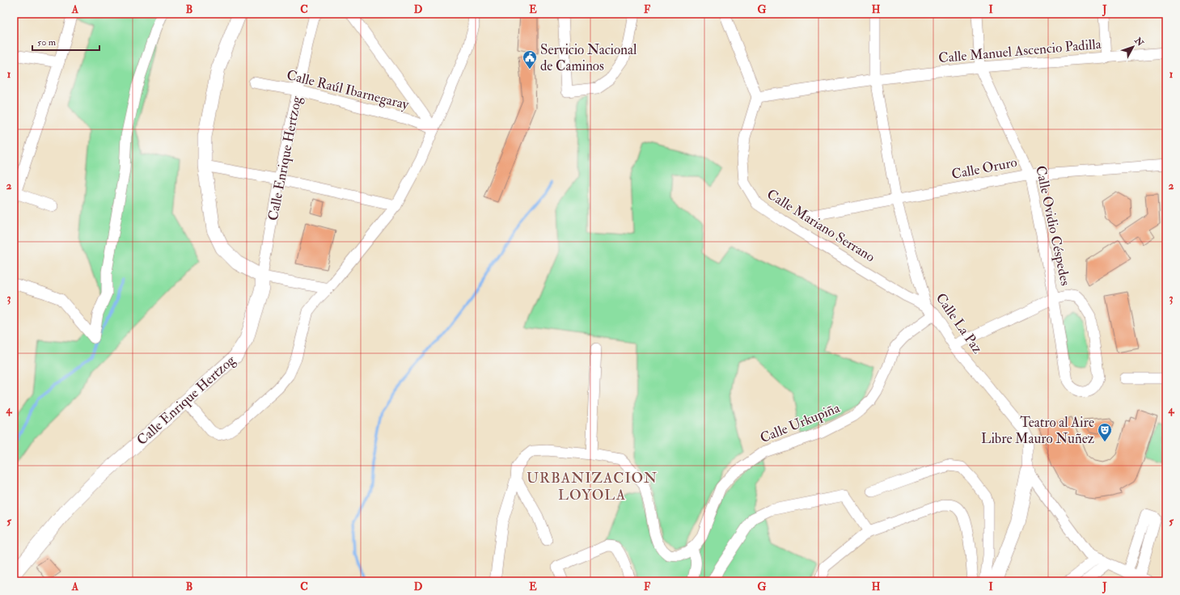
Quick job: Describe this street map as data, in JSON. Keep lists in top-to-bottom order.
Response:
{
  "streets": {
    "street": [
      "Calle Manuel Ascencio Padilla",
      "Calle Raúl Ibarnegaray",
      "Calle Enrique Hertzog",
      "Calle Oruro",
      "Calle Mariano Serrano",
      "Calle Ovidio Céspedes",
      "Calle La Paz",
      "Calle Urkupiña"
    ]
  },
  "crossings": [
    ["Calle Manuel Ascencio Padilla", "Calle Mariano Serrano"],
    ["Calle Manuel Ascencio Padilla", "Calle Ovidio Céspedes"],
    ["Calle Manuel Ascencio Padilla", "Calle La Paz"],
    ["Calle Raúl Ibarnegaray", "Calle Enrique Hertzog"],
    ["Calle Oruro", "Calle Ovidio Céspedes"],
    ["Calle Oruro", "Calle La Paz"],
    ["Calle Mariano Serrano", "Calle La Paz"],
    ["Calle La Paz", "Calle Urkupiña"]
  ],
  "districts": ["URBANIZACION LOYOLA"],
  "places": {
    "public building": ["Servicio Nacional de Caminos"],
    "theatre": ["Teatro al Aire Libre Mauro Nuñez"]
  },
  "scale_bar": "50 m",
  "north": "top right",
  "grid": {
    "columns": [
      "A",
      "B",
      "C",
      "D",
      "E",
      "F",
      "G",
      "H",
      "I",
      "J"
    ],
    "rows": [
      "1",
      "2",
      "3",
      "4",
      "5"
    ]
  }
}
